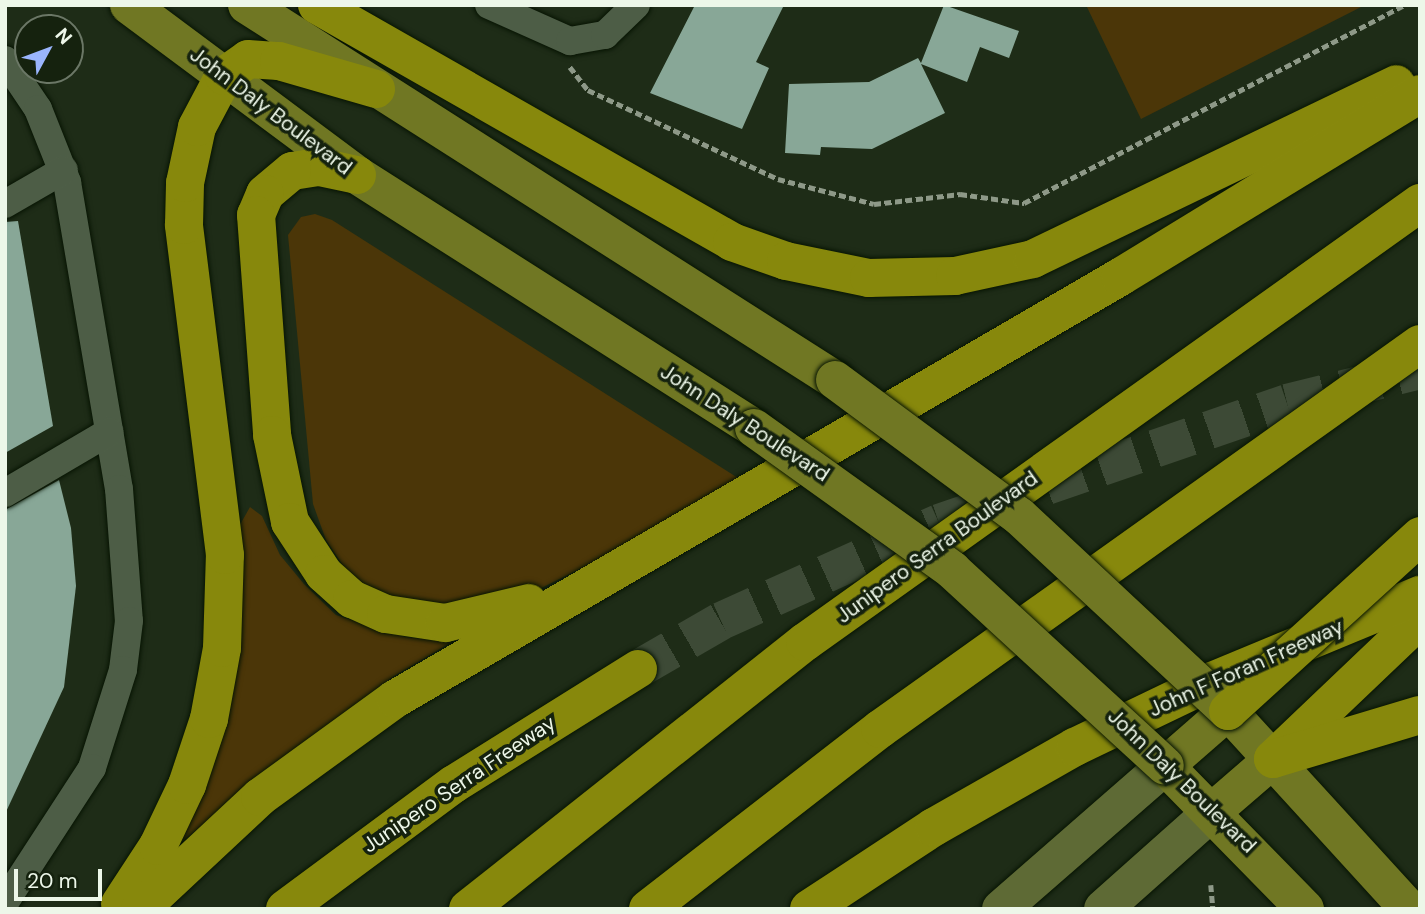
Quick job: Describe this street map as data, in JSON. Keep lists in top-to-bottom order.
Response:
{
  "streets": {
    "highway": ["Junipero Serra Boulevard", "John F Foran Freeway", "Junipero Serra Freeway"],
    "main road": ["John Daly Boulevard"]
  },
  "scale_bar": "20 m",
  "north": "top right"
}
